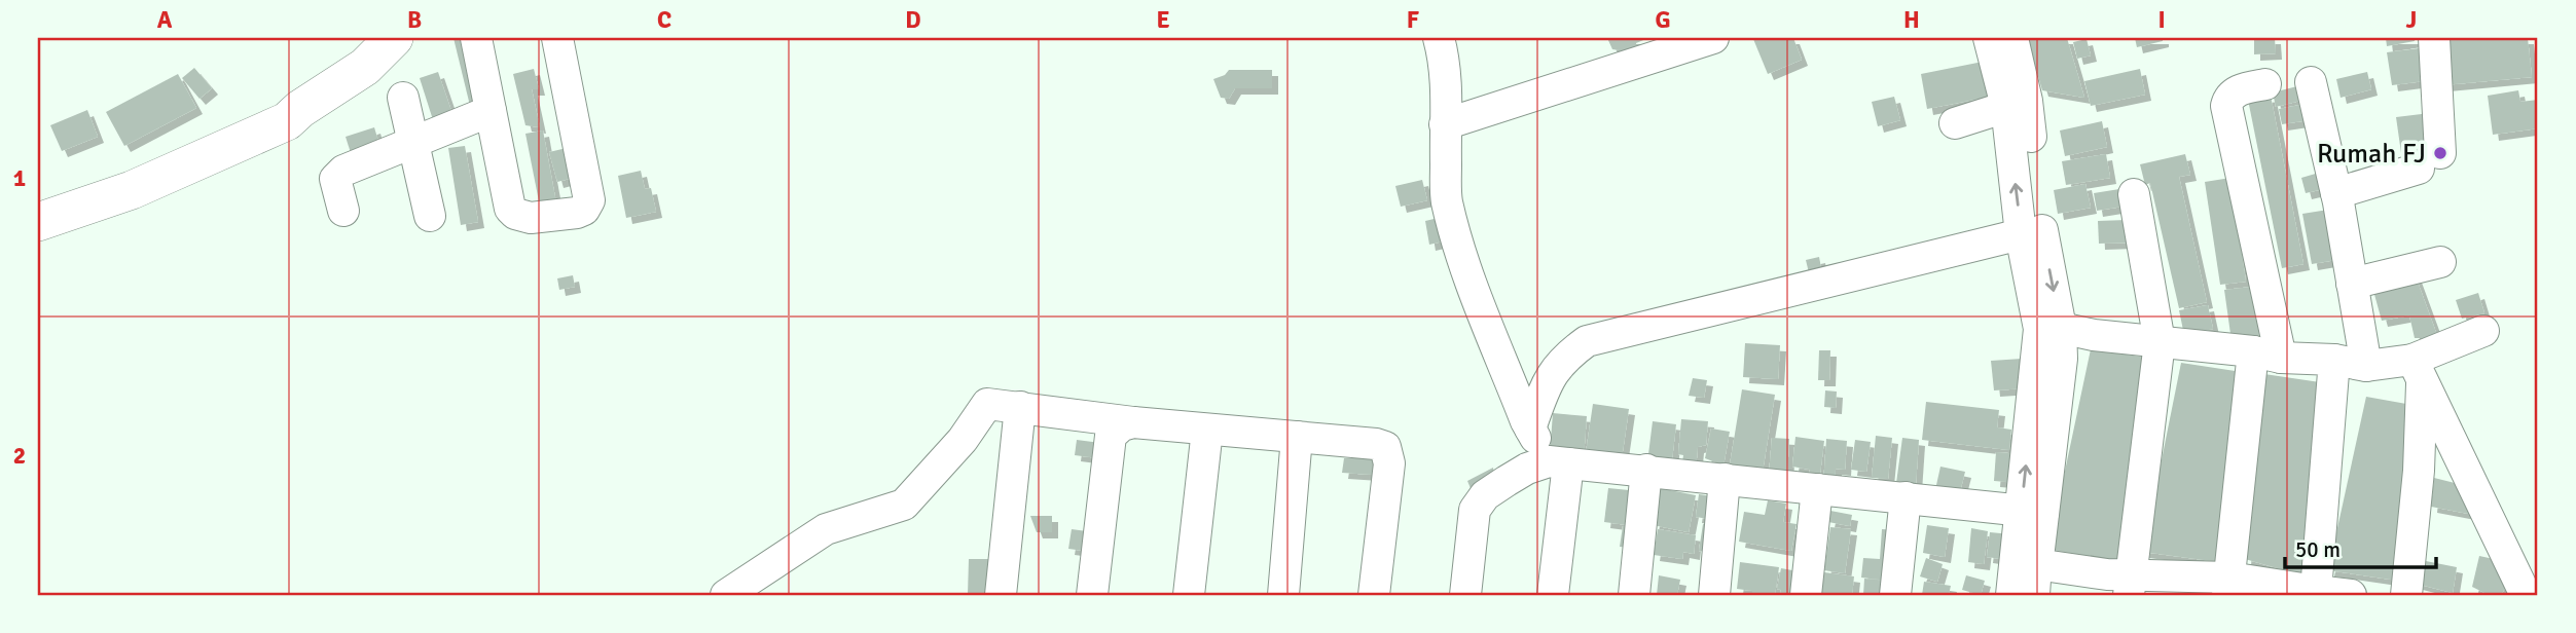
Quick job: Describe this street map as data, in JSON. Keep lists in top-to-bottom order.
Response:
{
  "places": ["Rumah FJ"],
  "scale_bar": "50 m",
  "grid": {
    "columns": [
      "A",
      "B",
      "C",
      "D",
      "E",
      "F",
      "G",
      "H",
      "I",
      "J"
    ],
    "rows": ["1", "2"]
  }
}
